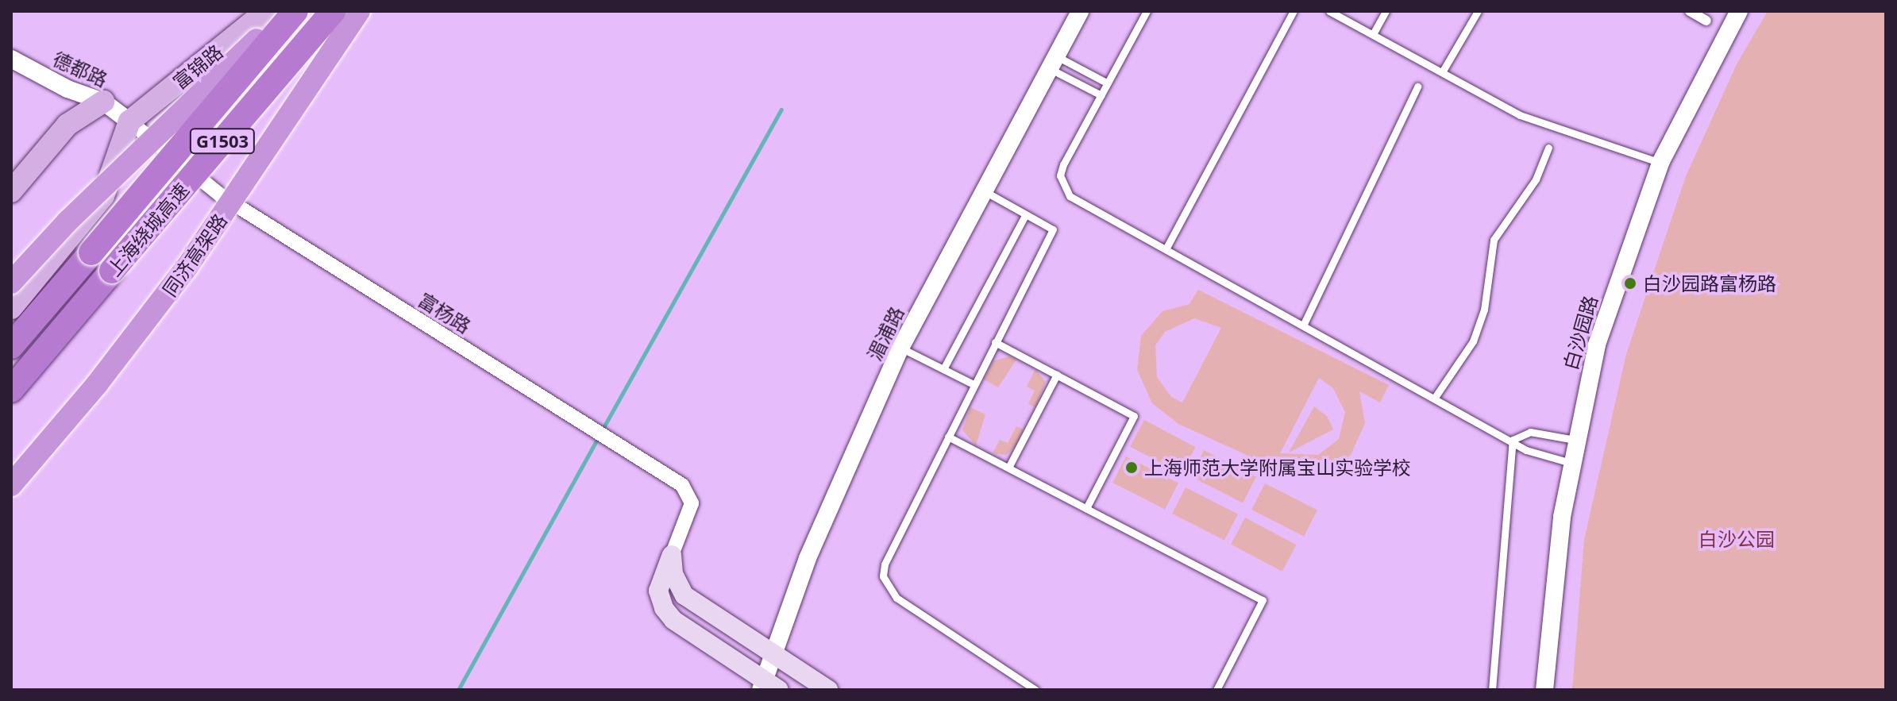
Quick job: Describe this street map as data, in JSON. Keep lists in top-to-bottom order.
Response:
{
  "streets": {
    "highway": ["G1503", "上海绕城高速", "同济高架路"],
    "main road": ["富锦路"],
    "street": [
      "德都路",
      "富杨路",
      "白沙园路",
      "湄浦路"
    ]
  },
  "crossings": [
    ["富锦路", "德都路"],
    ["富锦路", "富杨路"],
    ["德都路", "富杨路"]
  ],
  "parks": ["白沙公园"],
  "places": ["白沙园路富杨路", "上海师范大学附属宝山实验学校"]
}
